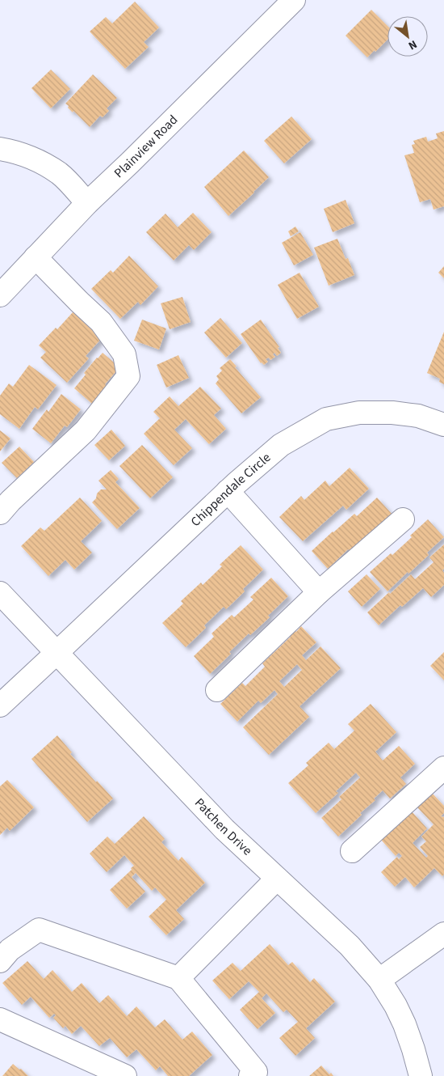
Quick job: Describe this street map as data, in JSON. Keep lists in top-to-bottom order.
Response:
{
  "streets": {
    "street": ["Plainview Road", "Chippendale Circle", "Patchen Drive"]
  },
  "crossings": [
    ["Chippendale Circle", "Patchen Drive"]
  ],
  "north": "bottom right"
}
